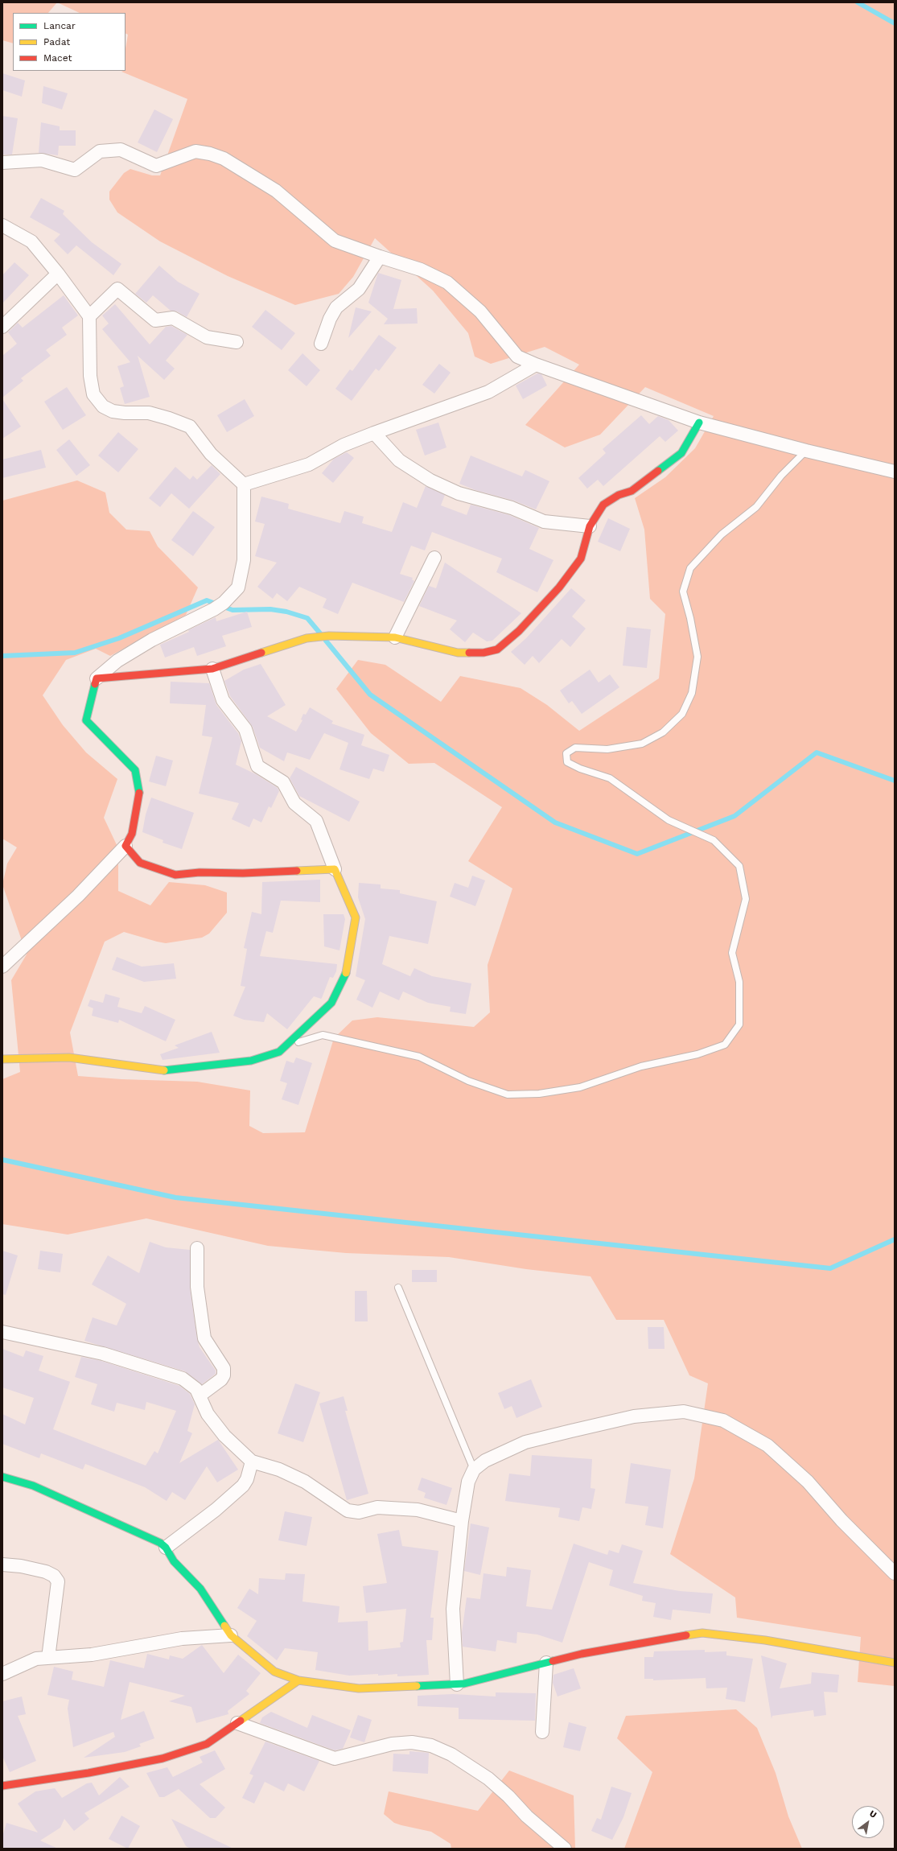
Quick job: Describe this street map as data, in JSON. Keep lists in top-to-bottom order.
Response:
{
  "legend": ["Lancar", "Padat", "Macet"],
  "north": "top right"
}
